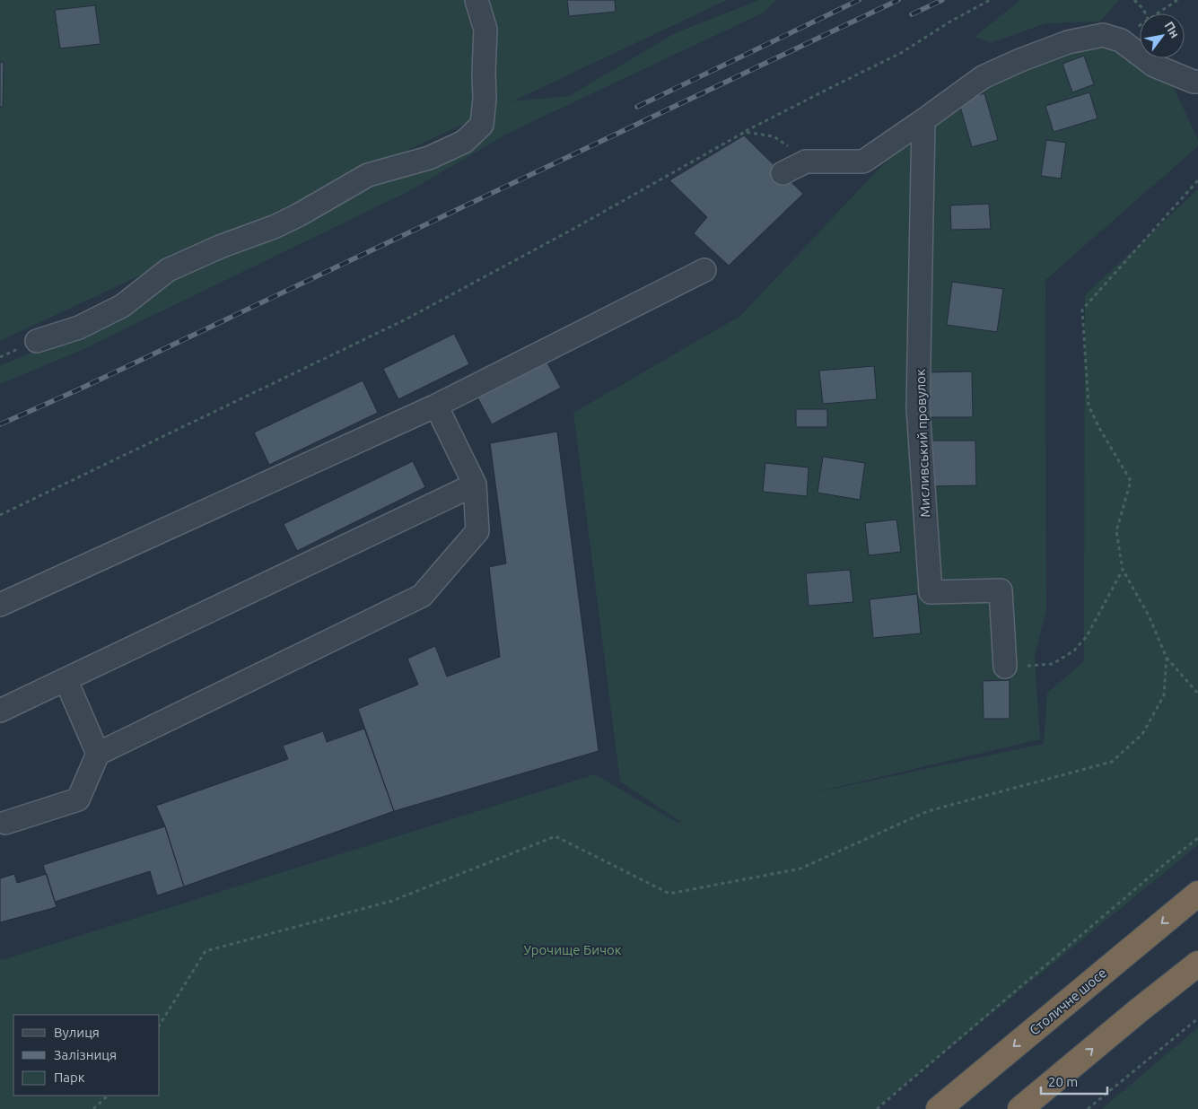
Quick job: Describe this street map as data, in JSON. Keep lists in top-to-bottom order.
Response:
{
  "streets": {
    "highway": ["Столичне шосе"],
    "street": ["Мисливський провулок"]
  },
  "parks": ["Урочище Бичок"],
  "legend": ["Вулиця", "Залізниця", "Парк"],
  "scale_bar": "20 m",
  "north": "top right"
}
